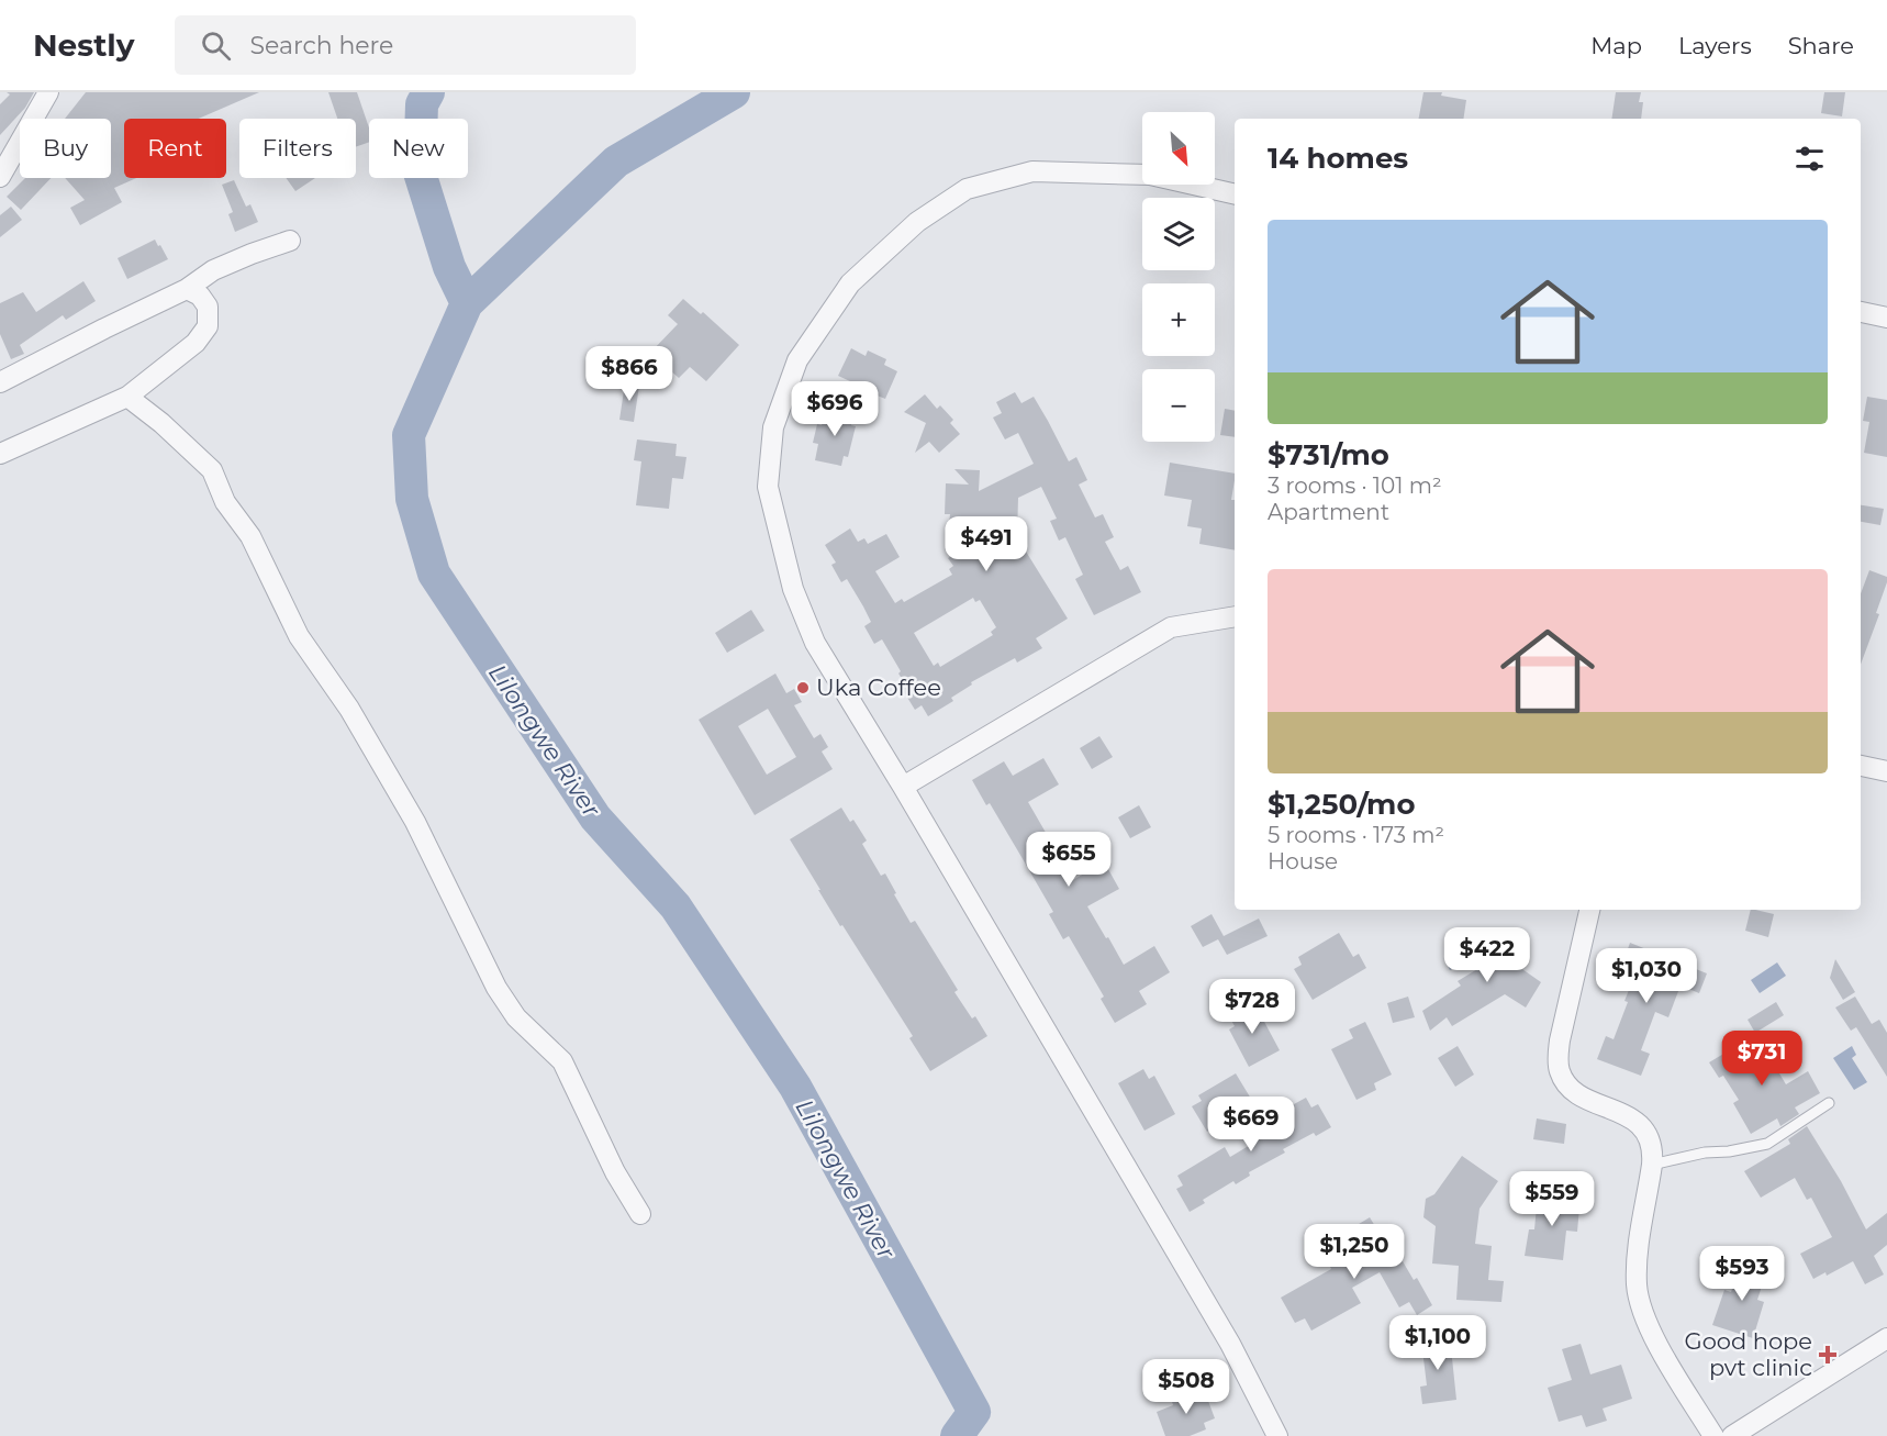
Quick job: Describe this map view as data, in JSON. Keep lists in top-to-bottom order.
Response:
{
  "water": ["Lilongwe River"],
  "places": {
    "other": ["Uka Coffee"],
    "health": ["Good hope pvt clinic"]
  },
  "north": "bottom right",
  "page": {
    "header": "Nestly",
    "search": "Search here",
    "nav": ["Map", "Layers", "Share"],
    "map_buttons": ["+", "−"],
    "chip": [
      "Buy",
      "Rent",
      "Filters",
      "New"
    ],
    "heading": "14 homes",
    "list": [
      {
        "name": "$731/mo",
        "note": "3 rooms · 101 m² · Apartment"
      },
      {
        "name": "$1,250/mo",
        "note": "5 rooms · 173 m² · House"
      }
    ],
    "price": [
      "$866",
      "$696",
      "$491",
      "$655",
      "$422",
      "$1,030",
      "$728",
      "$731",
      "$669",
      "$559",
      "$1,250",
      "$593",
      "$1,100",
      "$508"
    ]
  }
}
